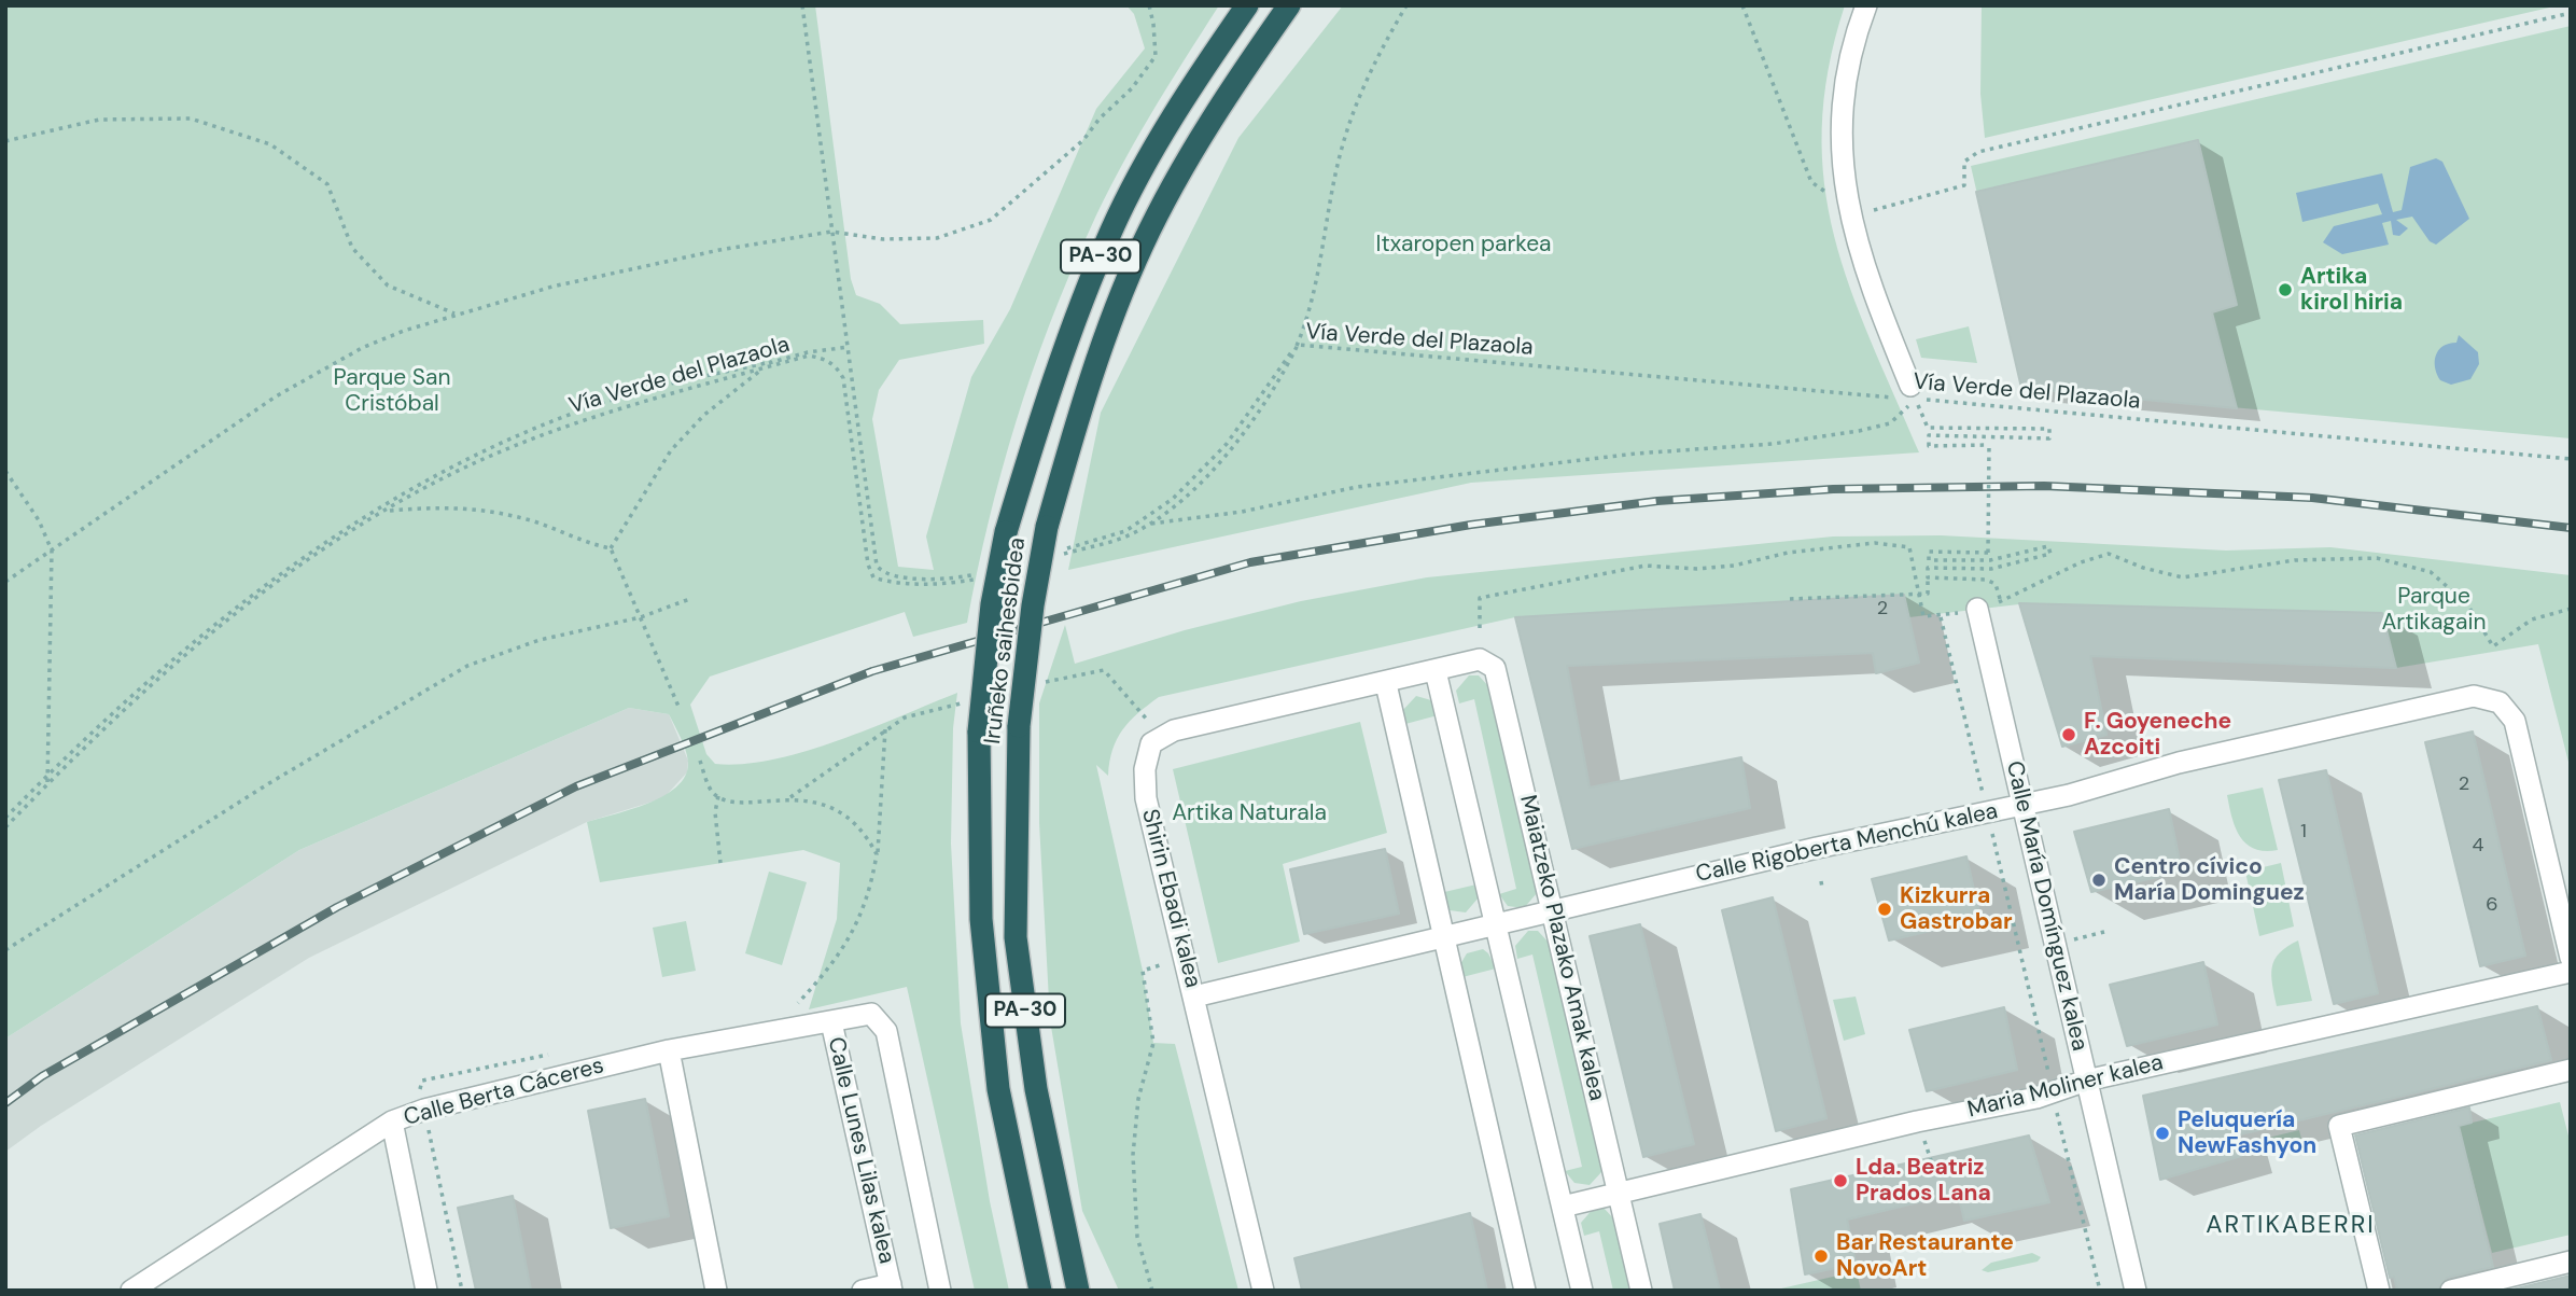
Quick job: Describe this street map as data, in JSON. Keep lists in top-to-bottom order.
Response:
{
  "streets": {
    "highway": ["PA-30", "Iruñeko saihesbidea"],
    "street": [
      "Calle Rigoberta Menchú kalea",
      "Shirin Ebadi kalea",
      "Calle María Domínguez kalea",
      "Maiatzeko Plazako Amak kalea",
      "Maria Moliner kalea",
      "Calle Berta Cáceres",
      "Calle Lunes Lilas kalea"
    ],
    "path": ["Vía Verde del Plazaola"]
  },
  "crossings": [
    ["Calle Rigoberta Menchú kalea", "Shirin Ebadi kalea"],
    ["Calle Rigoberta Menchú kalea", "Calle María Domínguez kalea"],
    ["Calle Rigoberta Menchú kalea", "Maiatzeko Plazako Amak kalea"],
    ["Shirin Ebadi kalea", "Maiatzeko Plazako Amak kalea"],
    ["Calle María Domínguez kalea", "Maria Moliner kalea"],
    ["Maiatzeko Plazako Amak kalea", "Maria Moliner kalea"],
    ["Calle Berta Cáceres", "Calle Lunes Lilas kalea"]
  ],
  "districts": ["ARTIKABERRI"],
  "parks": [
    "Itxaropen parkea",
    "Parque San Cristóbal",
    "Parque Artikagain",
    "Artika Naturala"
  ],
  "places": [
    "Artika kirol hiria",
    "F. Goyeneche Azcoiti",
    "Centro cívico María Dominguez",
    "Kizkurra Gastrobar",
    "Peluquería NewFashyon",
    "Lda. Beatriz Prados Lana",
    "Bar Restaurante NovoArt"
  ],
  "house_numbers": [
    "2",
    "2",
    "1",
    "4",
    "6"
  ]
}
